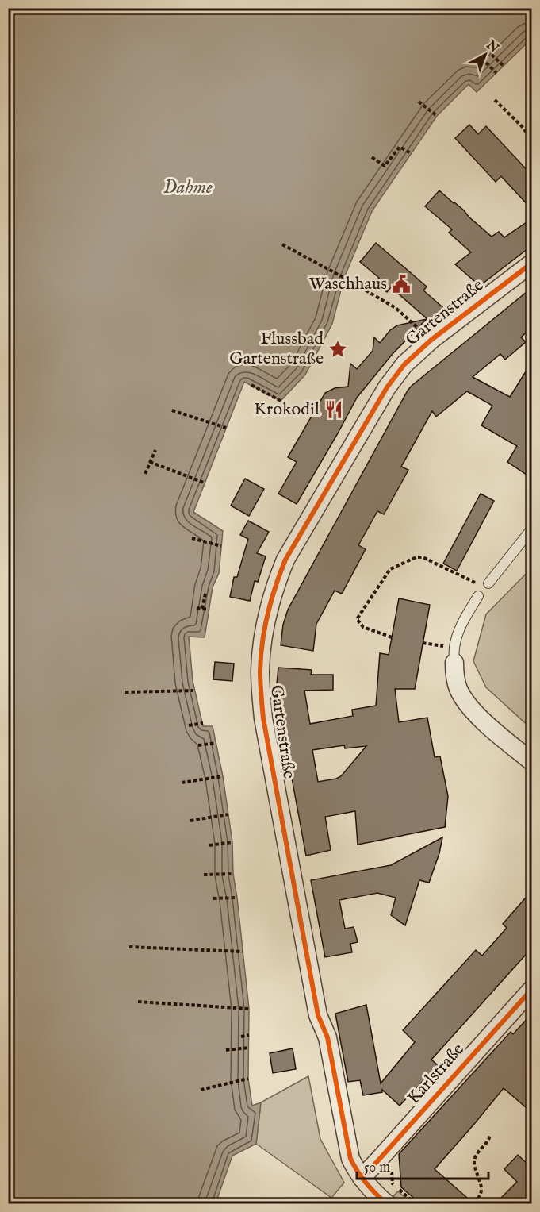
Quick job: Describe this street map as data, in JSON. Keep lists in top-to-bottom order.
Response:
{
  "streets": {
    "street": ["Gartenstraße", "Karlstraße"]
  },
  "crossings": [
    ["Gartenstraße", "Karlstraße"]
  ],
  "water": ["Dahme"],
  "places": {
    "public building": ["Waschhaus"],
    "place": ["Flussbad Gartenstraße"],
    "restaurant": ["Krokodil"]
  },
  "scale_bar": "50 m",
  "north": "top right"
}
